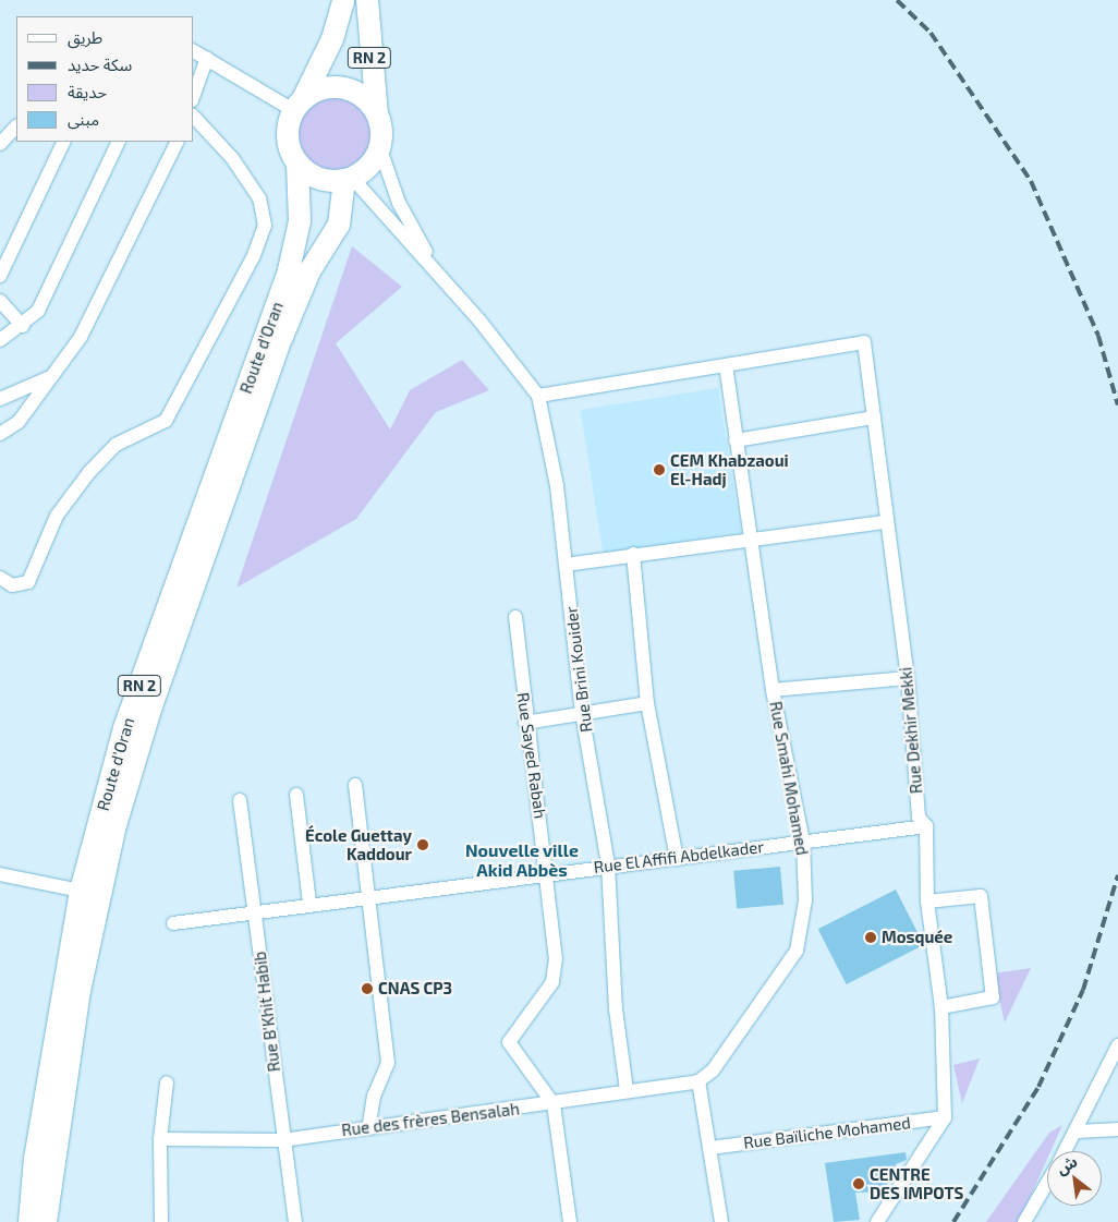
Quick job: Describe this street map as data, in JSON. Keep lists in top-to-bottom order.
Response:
{
  "streets": {
    "main road": ["RN 2", "Route d'Oran"],
    "street": [
      "Rue Brini Kouider",
      "Rue Dekhir Mekki",
      "Rue Sayed Rabah",
      "Rue Smahi Mohamed",
      "Rue El Affifi Abdelkader",
      "Rue B'Khit Habib",
      "Rue des frères Bensalah",
      "Rue Baïliche Mohamed"
    ]
  },
  "crossings": [
    ["RN 2", "Route d'Oran"],
    ["Rue Brini Kouider", "Rue El Affifi Abdelkader"],
    ["Rue Brini Kouider", "Rue des frères Bensalah"],
    ["Rue Dekhir Mekki", "Rue Smahi Mohamed"],
    ["Rue Dekhir Mekki", "Rue El Affifi Abdelkader"],
    ["Rue Dekhir Mekki", "Rue Baïliche Mohamed"],
    ["Rue Sayed Rabah", "Rue El Affifi Abdelkader"],
    ["Rue Sayed Rabah", "Rue des frères Bensalah"],
    ["Rue Smahi Mohamed", "Rue El Affifi Abdelkader"],
    ["Rue Smahi Mohamed", "Rue des frères Bensalah"],
    ["Rue El Affifi Abdelkader", "Rue B'Khit Habib"],
    ["Rue B'Khit Habib", "Rue des frères Bensalah"]
  ],
  "districts": ["Nouvelle ville Akid Abbès"],
  "places": [
    "CEM Khabzaoui El-Hadj",
    "École Guettay Kaddour",
    "Mosquée",
    "CNAS CP3",
    "CENTRE DES IMPOTS"
  ],
  "legend": [
    "طريق",
    "سكة حديد",
    "حديقة",
    "مبنى"
  ],
  "north": "top left"
}
